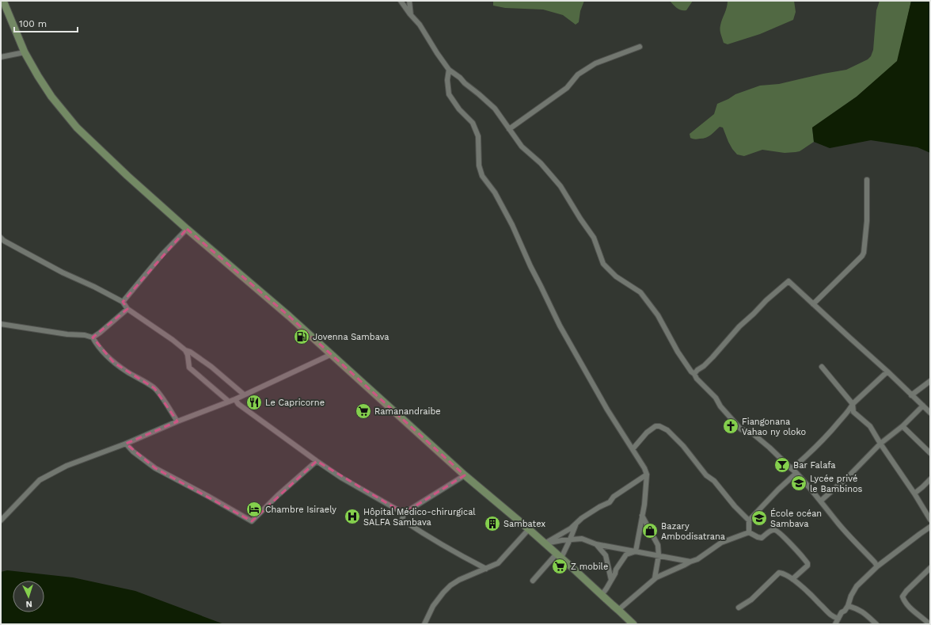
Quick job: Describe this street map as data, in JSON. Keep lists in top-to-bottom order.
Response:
{
  "places": {
    "fuel station": ["Jovenna Sambava"],
    "restaurant": ["Le Capricorne"],
    "supermarket": ["Ramanandraibe", "Z mobile"],
    "church": ["Fiangonana Vahao ny oloko"],
    "bar": ["Bar Falafa"],
    "school or university": ["Lycée privé le Bambinos", "École océan Sambava"],
    "hotel": ["Chambre Isiraely"],
    "hospital": ["Hôpital Médico-chirurgical SALFA Sambava"],
    "building": ["Sambatex"],
    "shop": ["Bazary Ambodisatrana"]
  },
  "scale_bar": "100 m",
  "north": "bottom"
}
